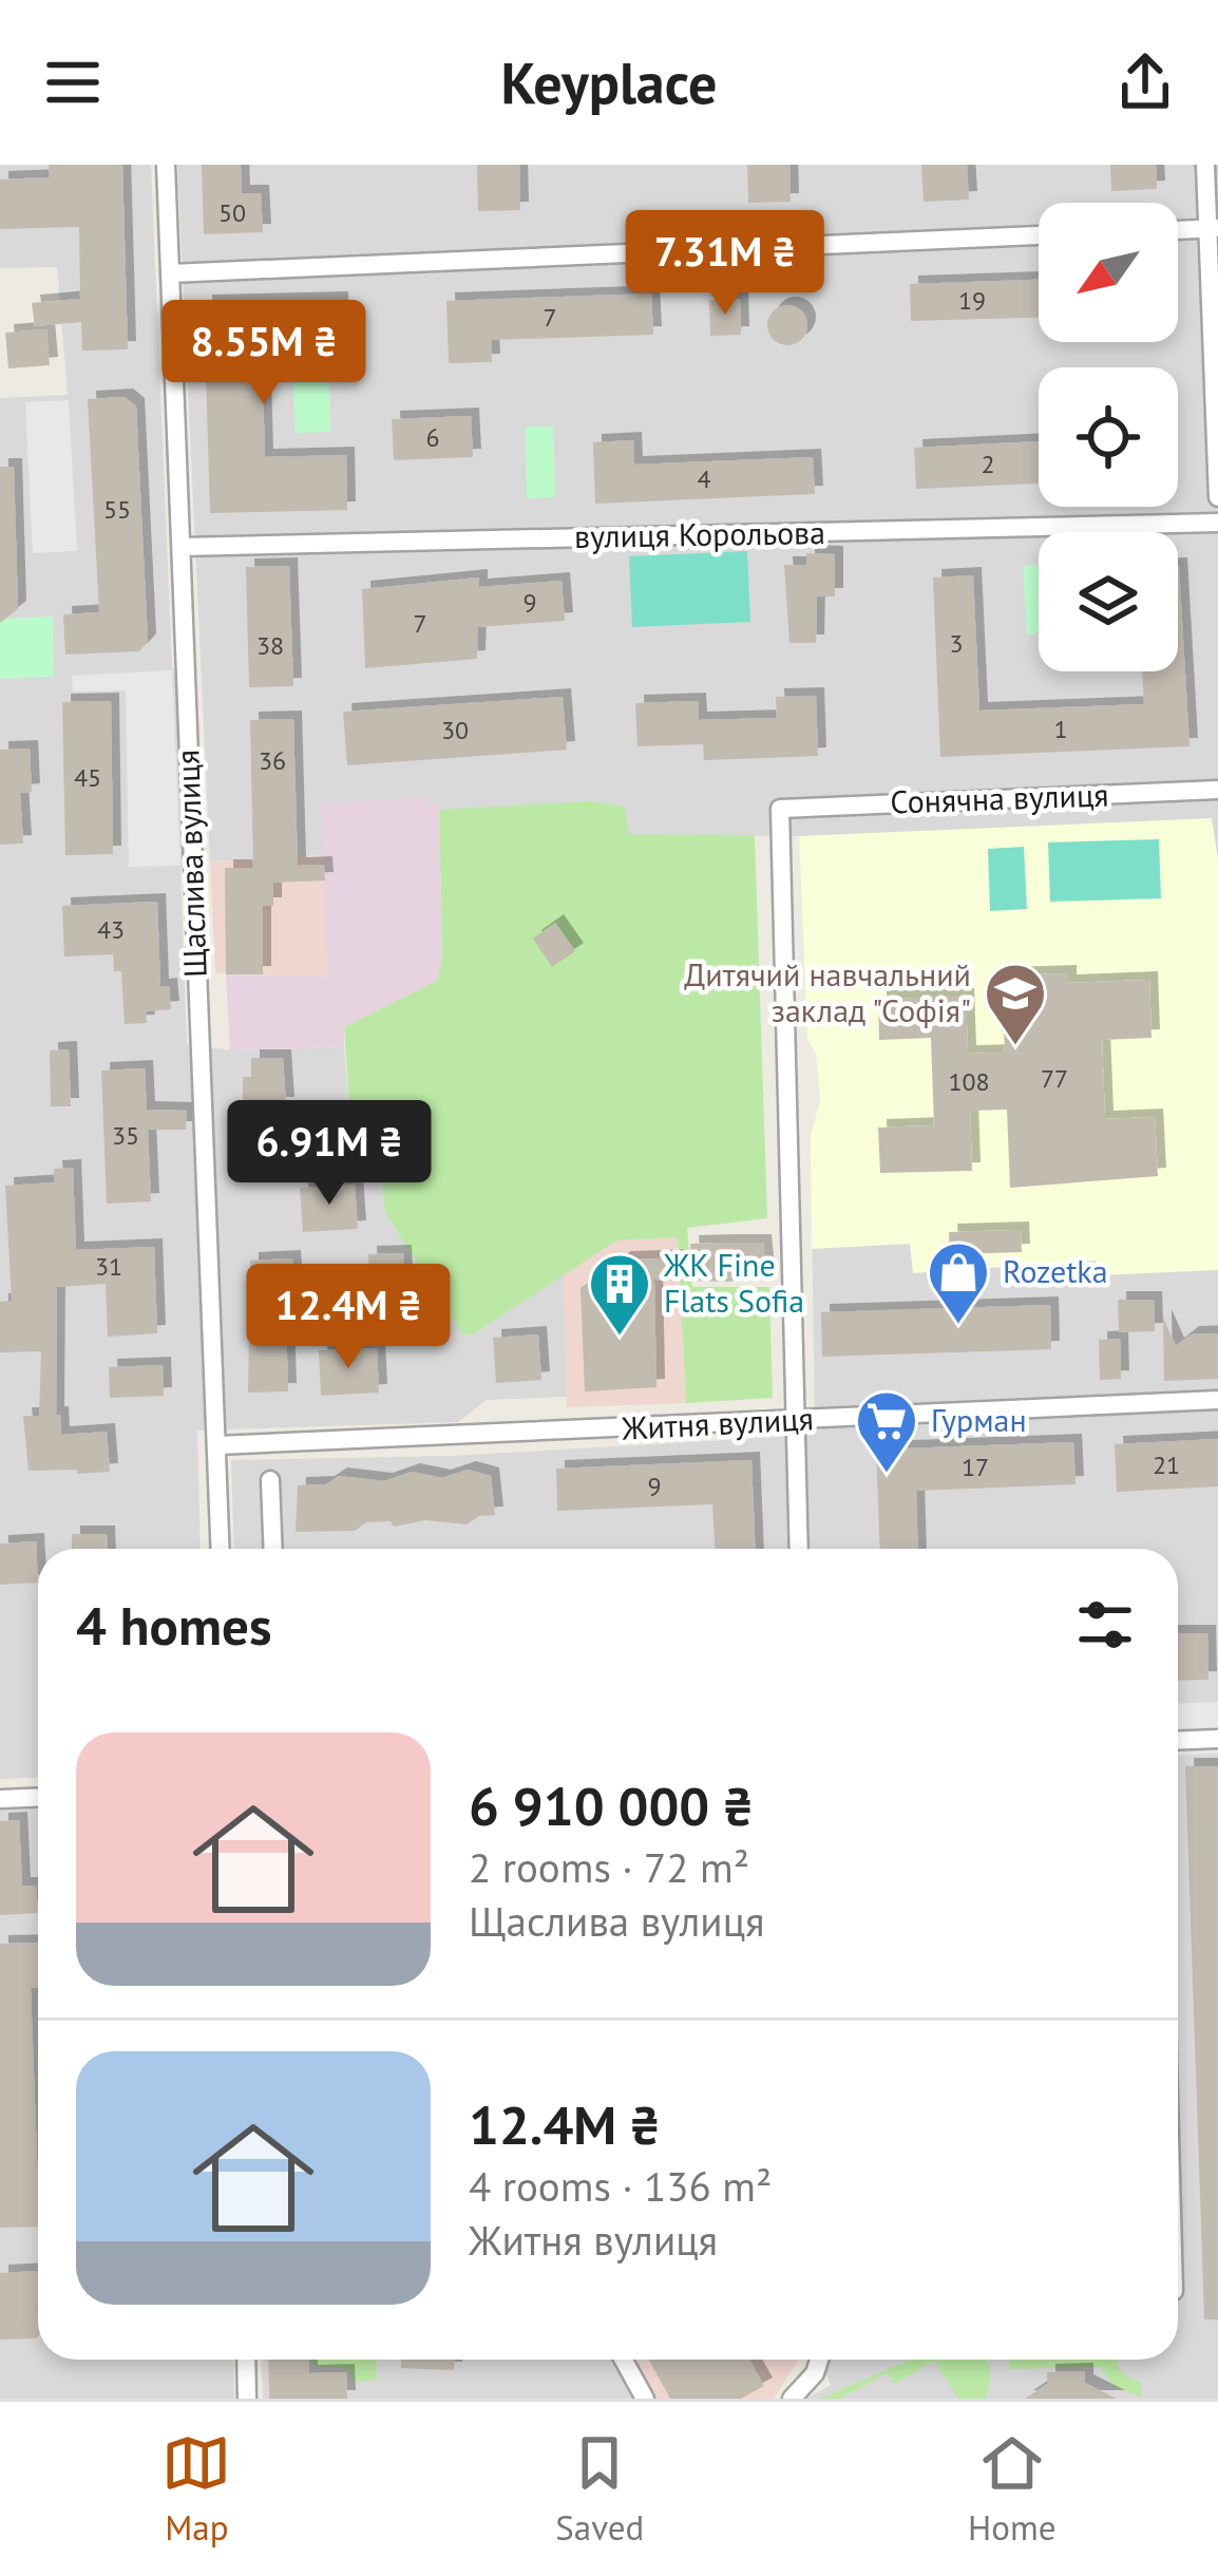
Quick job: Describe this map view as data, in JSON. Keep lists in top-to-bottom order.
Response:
{
  "streets": {
    "street": [
      "вулиця Корольова",
      "Сонячна вулиця",
      "Щаслива вулиця",
      "Житня вулиця"
    ]
  },
  "crossings": [
    ["вулиця Корольова", "Щаслива вулиця"],
    ["Сонячна вулиця", "Житня вулиця"],
    ["Щаслива вулиця", "Житня вулиця"]
  ],
  "places": {
    "school or university": ["Дитячий навчальний заклад \"Софія\""],
    "shop": ["Rozetka"],
    "building": ["ЖК Fine Flats Sofia"],
    "supermarket": ["Гурман"]
  },
  "house_numbers": [
    "50",
    "19",
    "7",
    "6",
    "2",
    "4",
    "55",
    "9",
    "7",
    "3",
    "38",
    "1",
    "30",
    "36",
    "45",
    "43",
    "77",
    "108",
    "35",
    "31",
    "21",
    "17",
    "9"
  ],
  "north": "bottom left",
  "page": {
    "header": "Keyplace",
    "price": [
      "7.31M ₴",
      "8.55M ₴",
      "6.91M ₴",
      "12.4M ₴"
    ],
    "heading": "4 homes",
    "list": [
      {
        "name": "6 910 000 ₴",
        "note": "2 rooms · 72 m² · Щаслива вулиця"
      },
      {
        "name": "12.4M ₴",
        "note": "4 rooms · 136 m² · Житня вулиця"
      }
    ],
    "tabs": ["Map", "Saved", "Home"]
  }
}
